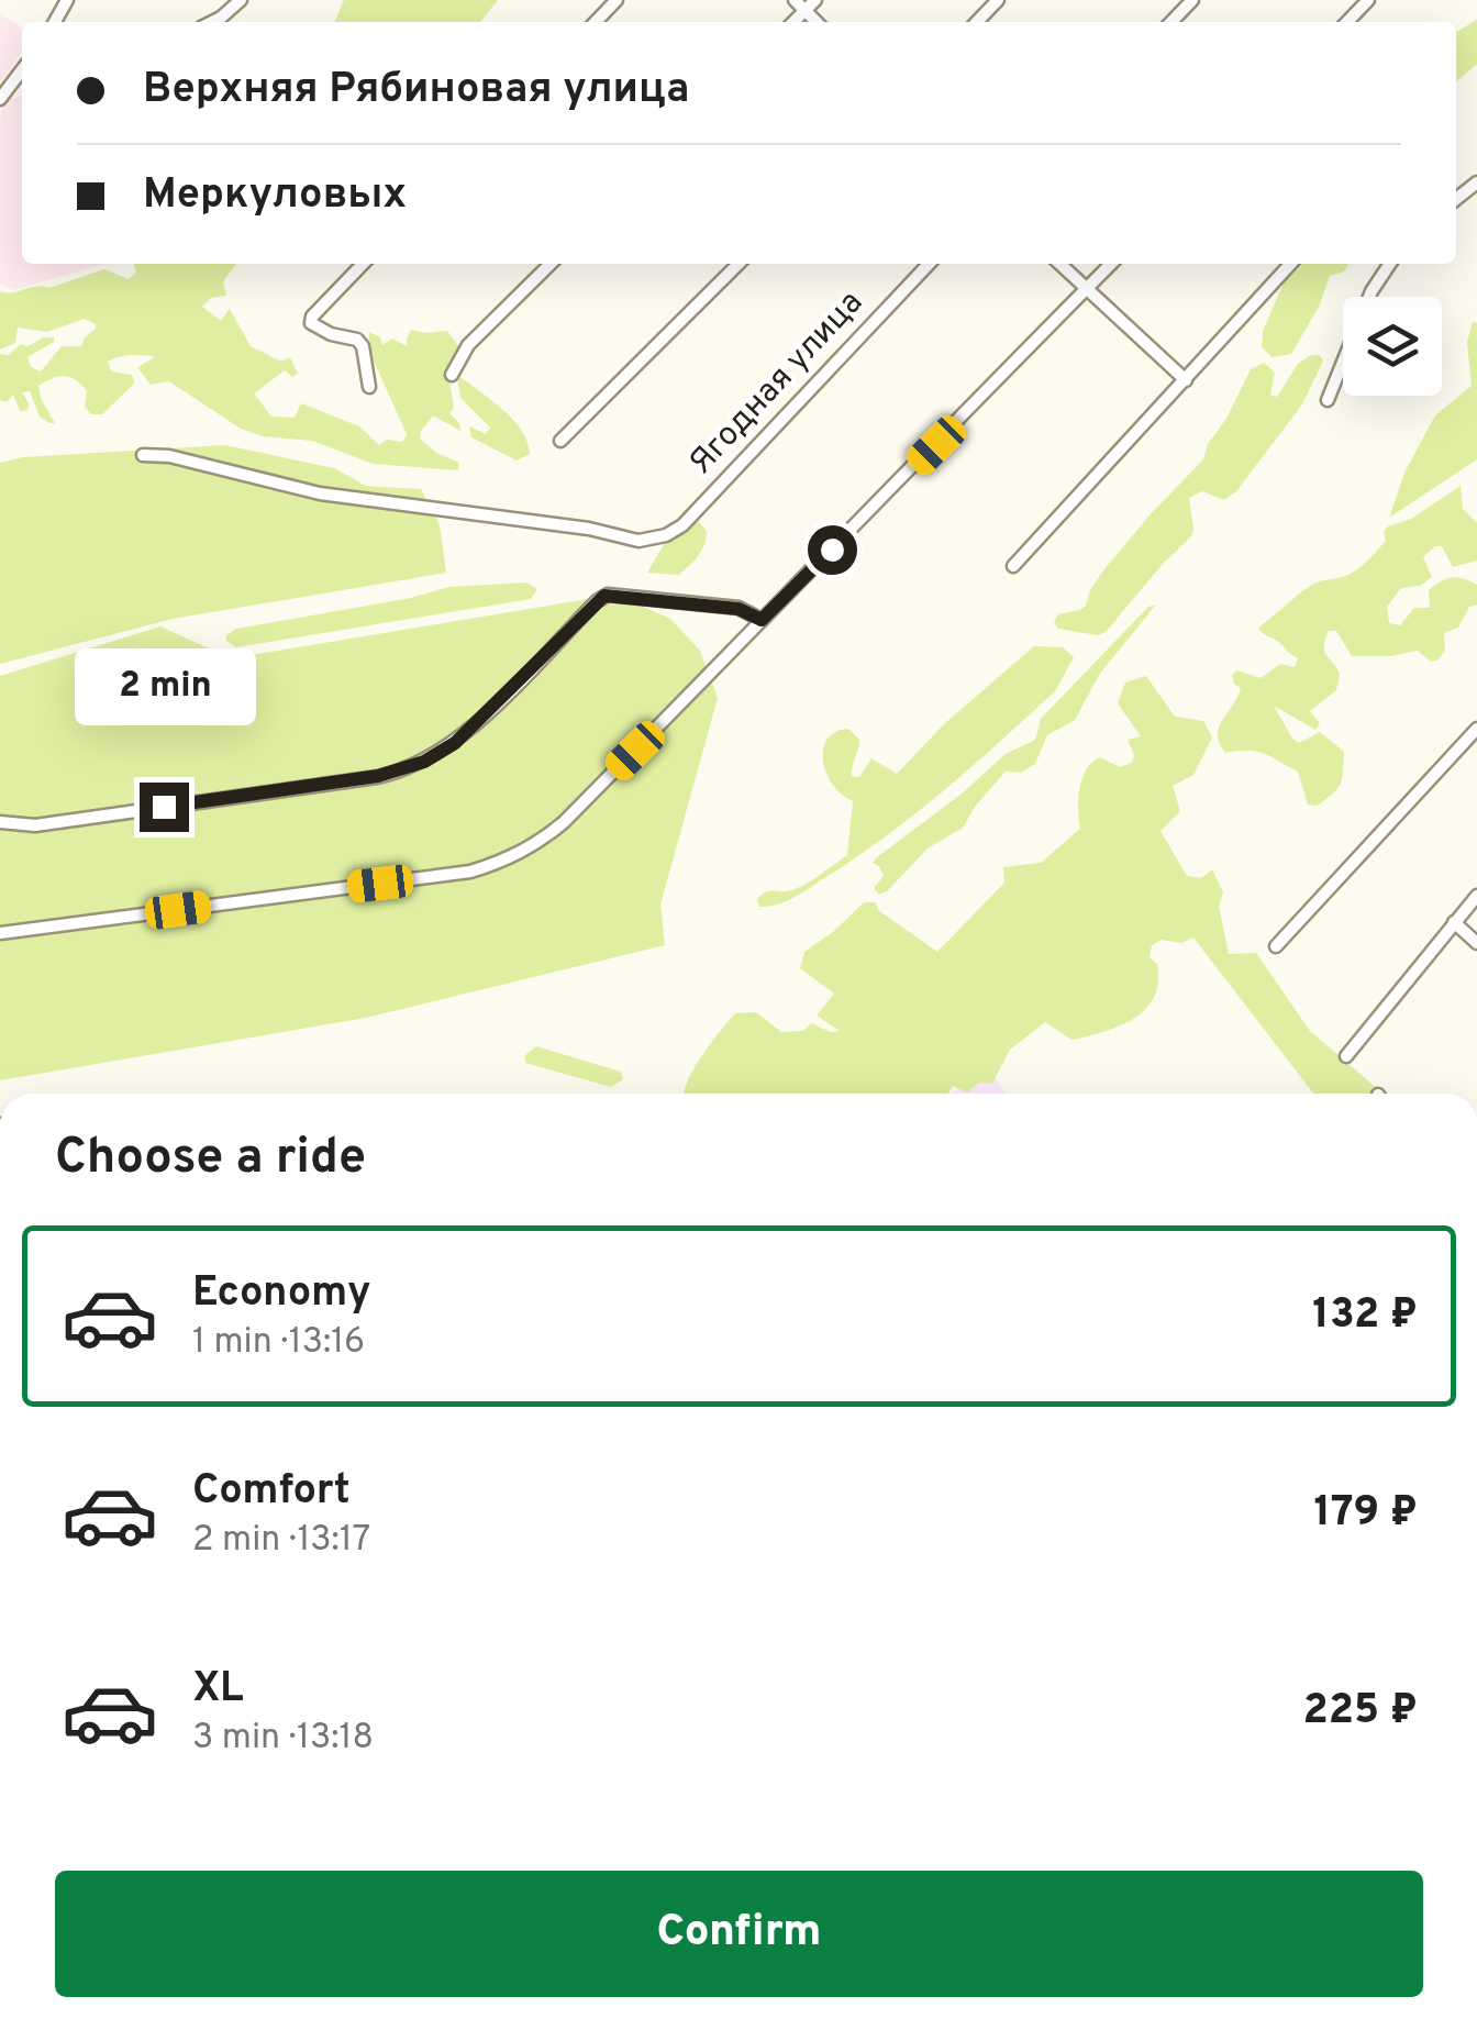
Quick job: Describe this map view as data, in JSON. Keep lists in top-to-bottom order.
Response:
{
  "streets": {
    "street": ["Ягодная улица"]
  },
  "page": {
    "banner": ["Верхняя Рябиновая улица", "Меркуловых"],
    "bubble": "2 min",
    "heading": "Choose a ride",
    "list": [
      {
        "name": "Economy",
        "note": "1 min · 13:16",
        "value": "132 ₽"
      },
      {
        "name": "Comfort",
        "note": "2 min · 13:17",
        "value": "179 ₽"
      },
      {
        "name": "XL",
        "note": "3 min · 13:18",
        "value": "225 ₽"
      }
    ],
    "buttons": "Confirm"
  }
}
